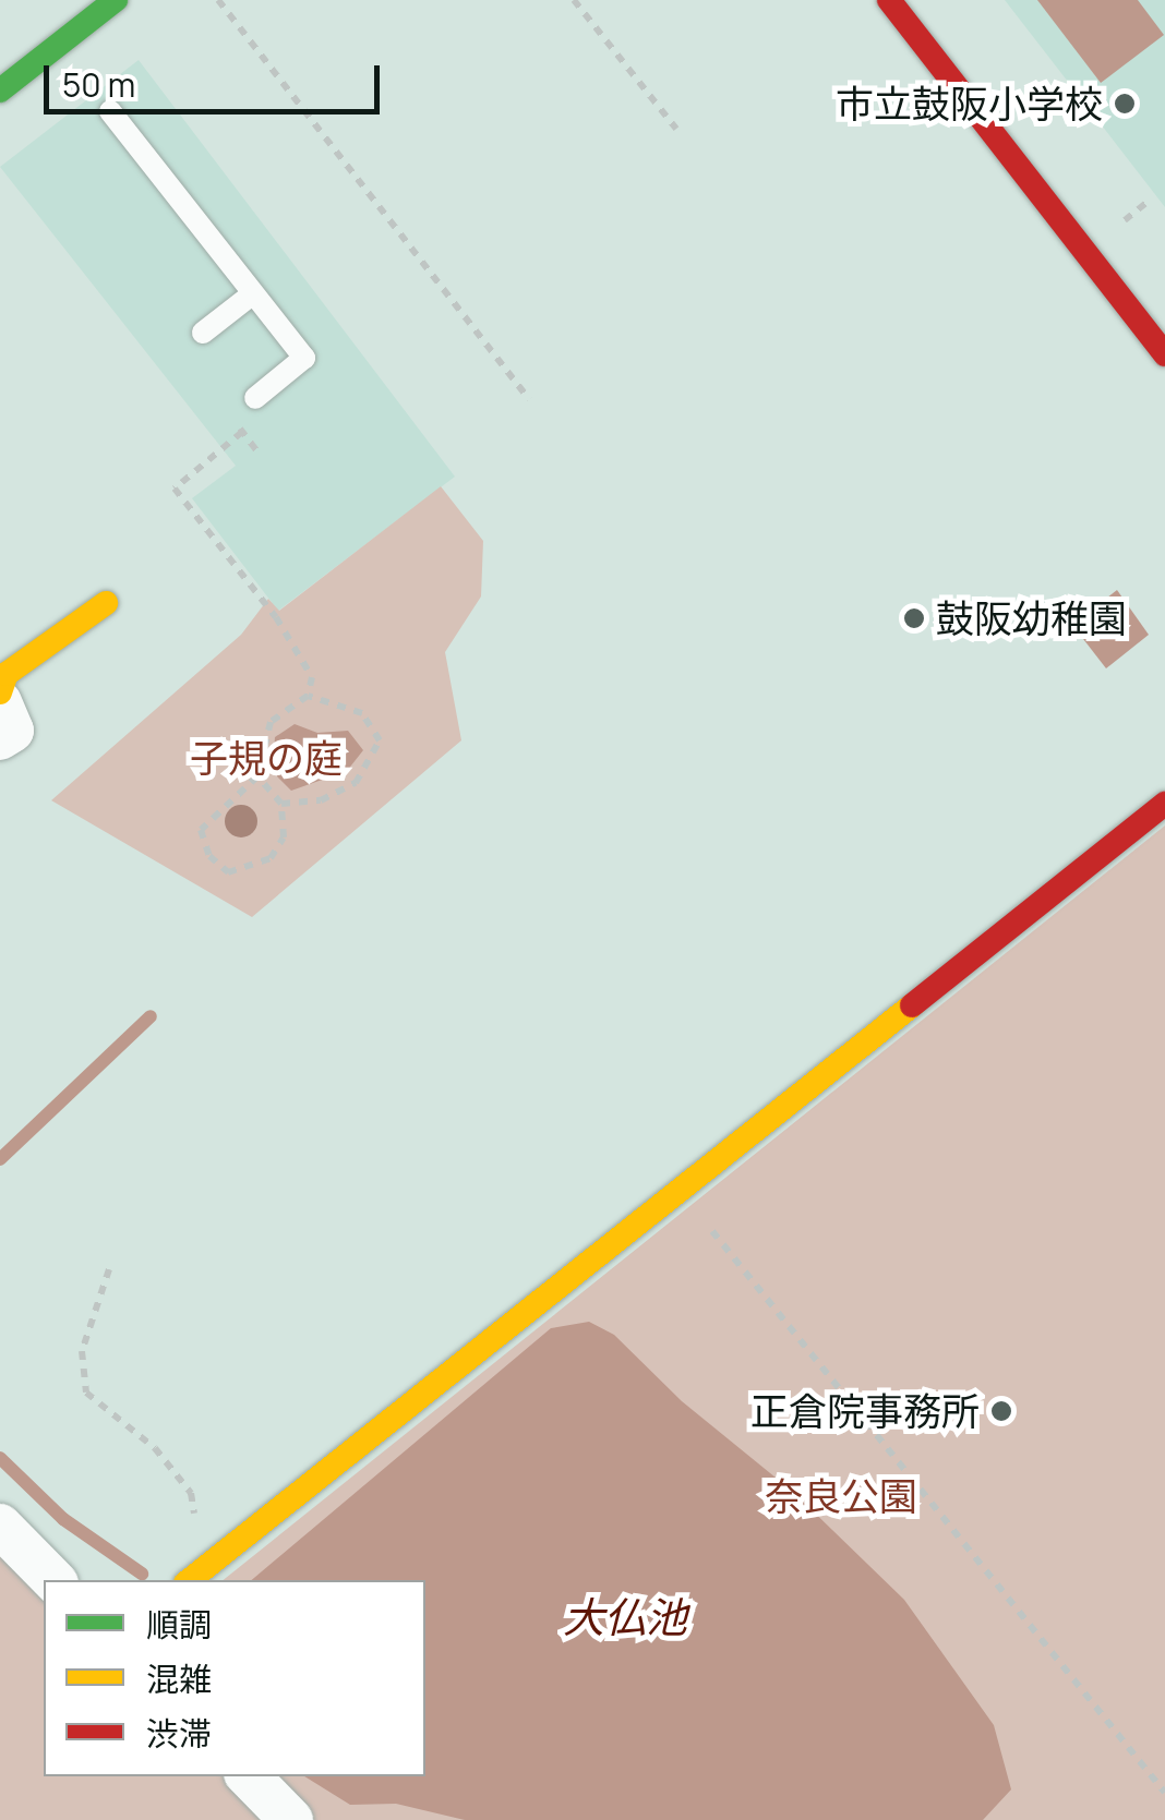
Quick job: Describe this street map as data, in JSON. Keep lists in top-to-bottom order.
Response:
{
  "water": ["大仏池"],
  "parks": ["子規の庭", "奈良公園"],
  "places": ["市立鼓阪小学校", "鼓阪幼稚園", "正倉院事務所"],
  "legend": ["順調", "混雑", "渋滞"],
  "scale_bar": "50 m"
}
